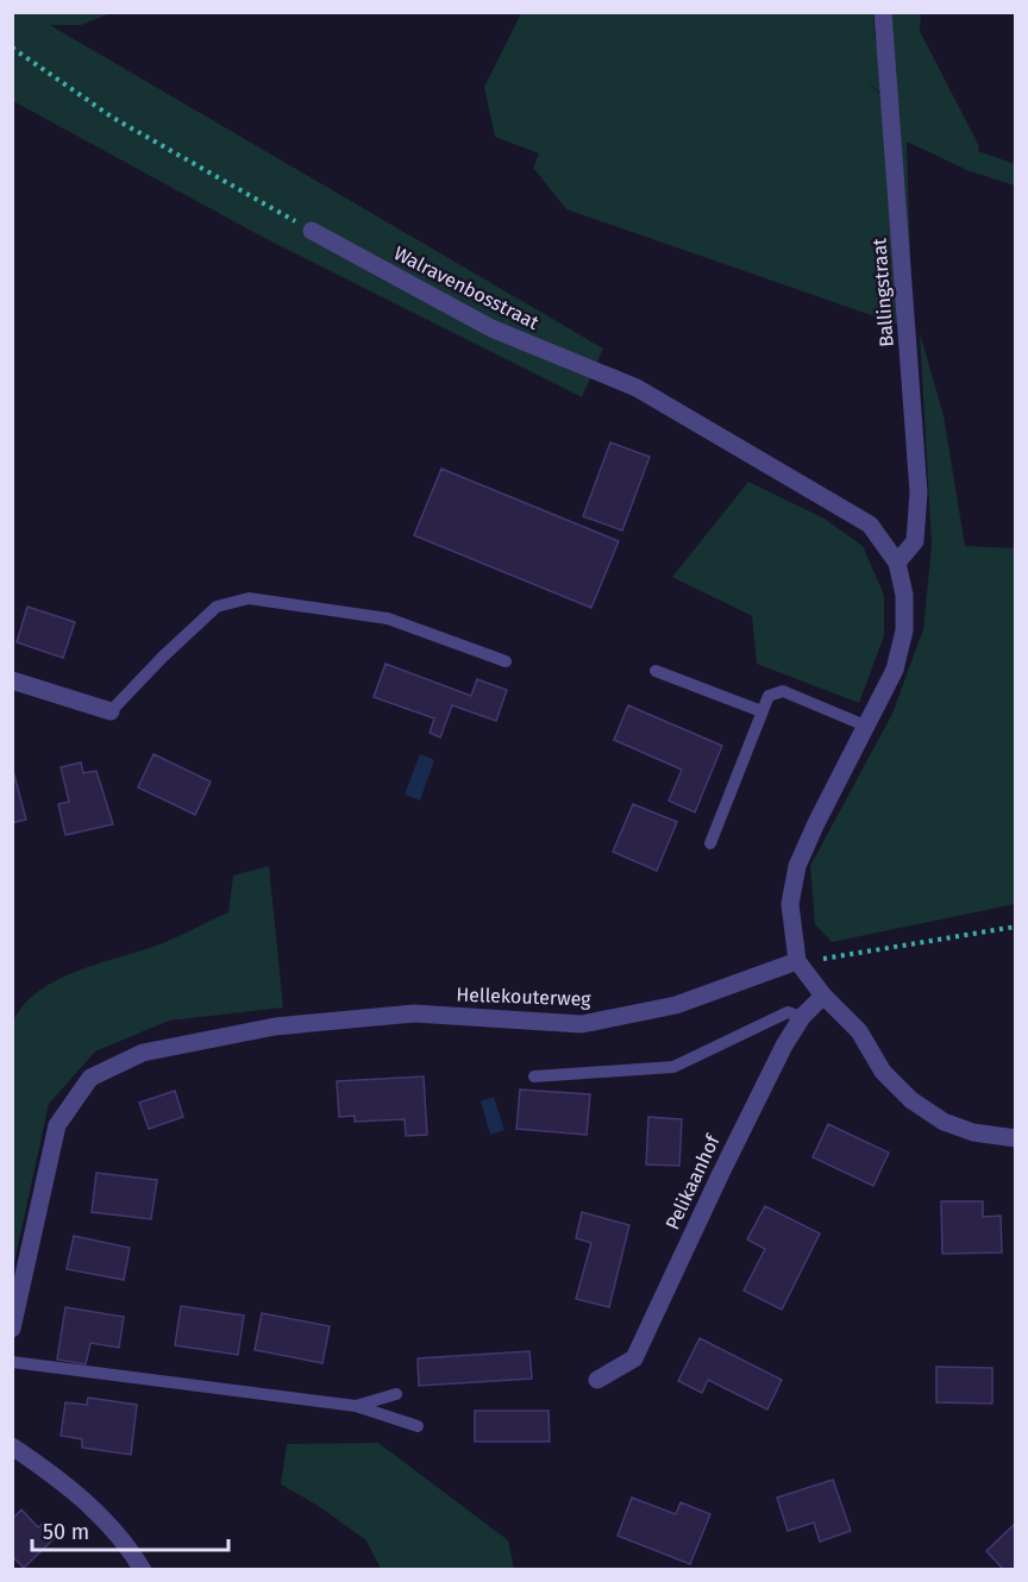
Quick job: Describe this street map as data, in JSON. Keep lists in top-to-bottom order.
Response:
{
  "streets": {
    "street": [
      "Walravenbosstraat",
      "Ballingstraat",
      "Hellekouterweg",
      "Pelikaanhof"
    ]
  },
  "crossings": [
    ["Walravenbosstraat", "Ballingstraat"]
  ],
  "scale_bar": "50 m"
}
